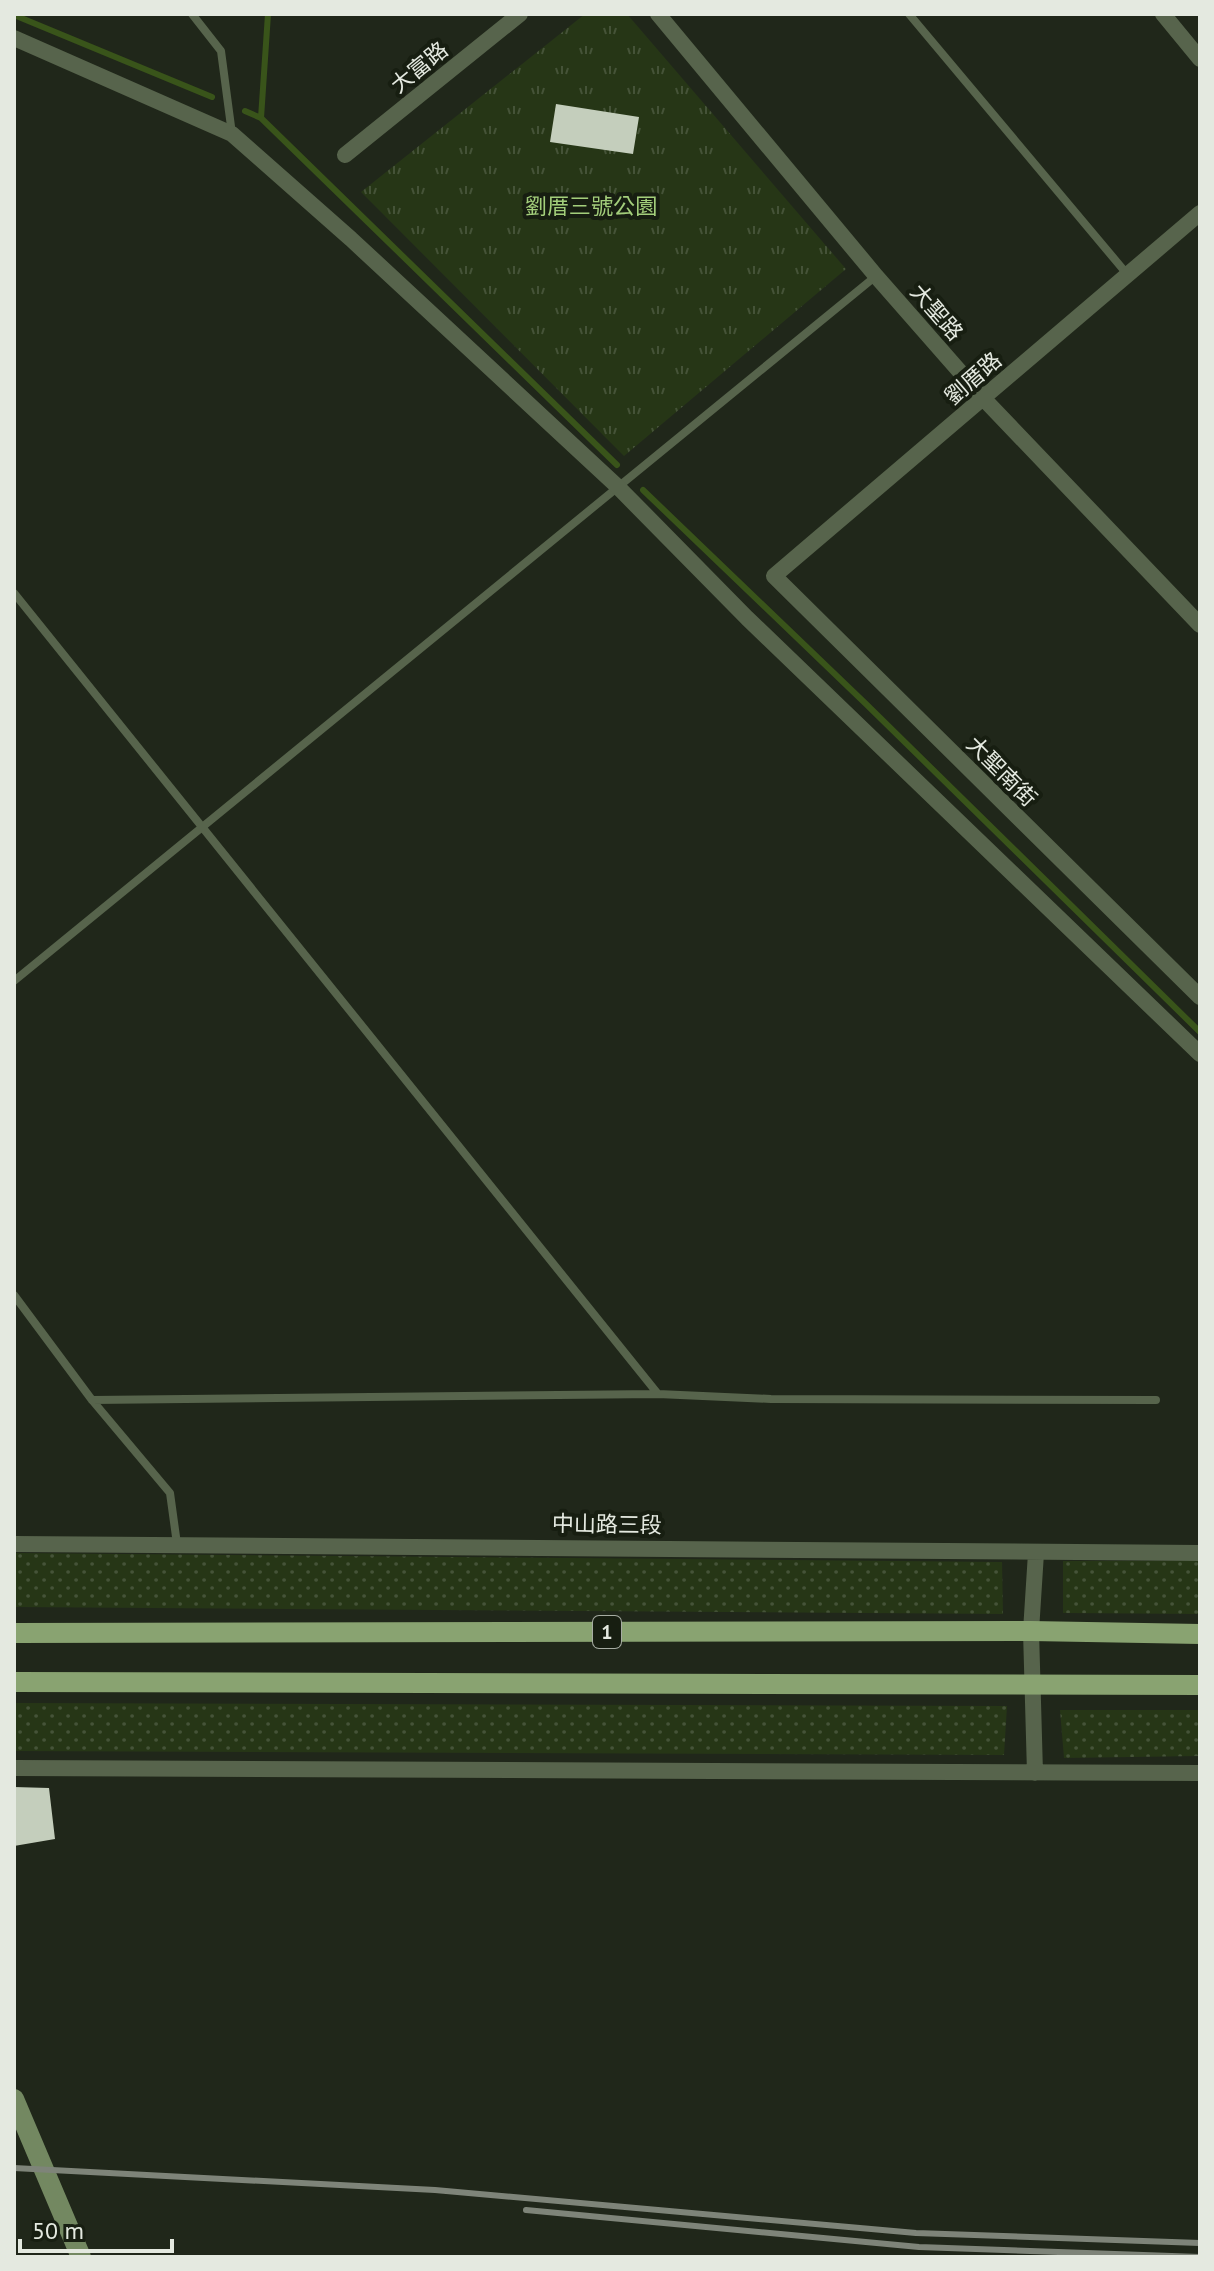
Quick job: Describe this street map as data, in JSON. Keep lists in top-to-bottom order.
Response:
{
  "streets": {
    "main road": ["1"],
    "street": [
      "大富路",
      "大聖路",
      "劉厝路",
      "大聖南街",
      "中山路三段"
    ]
  },
  "crossings": [
    ["大聖路", "劉厝路"],
    ["劉厝路", "大聖南街"]
  ],
  "parks": ["劉厝三號公園"],
  "scale_bar": "50 m"
}
